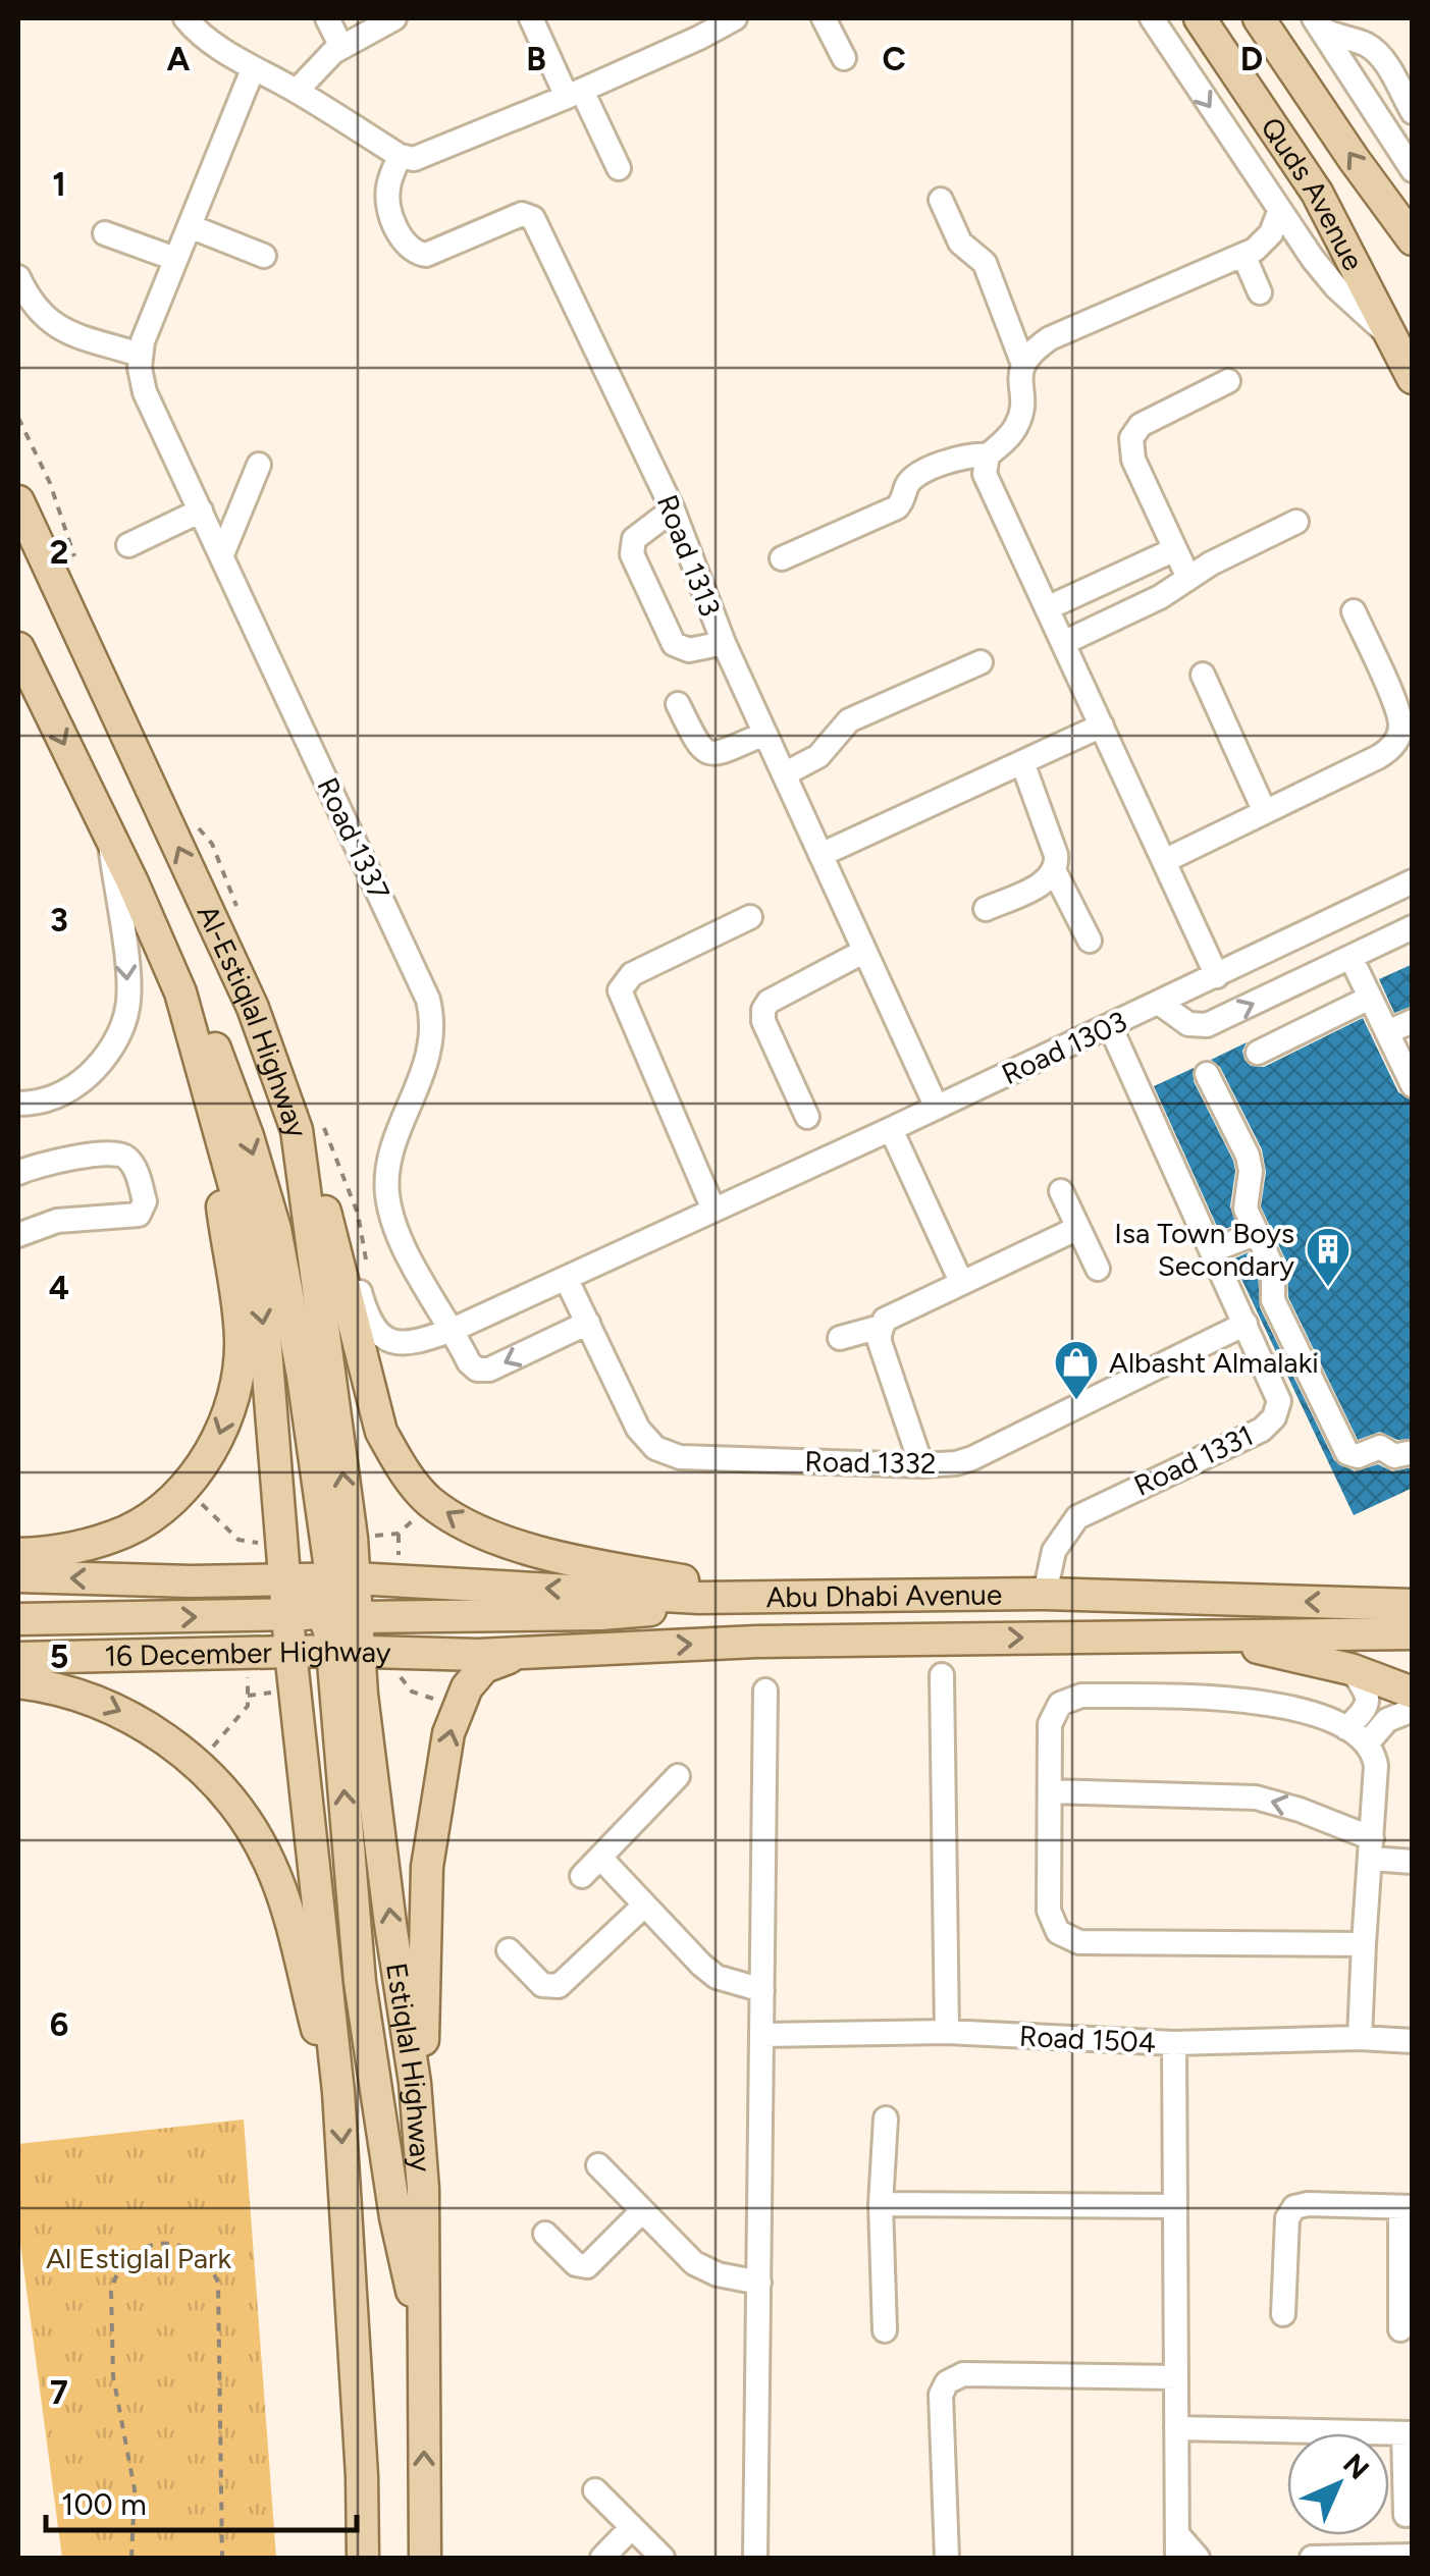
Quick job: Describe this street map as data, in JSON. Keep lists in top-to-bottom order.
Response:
{
  "streets": {
    "main road": [
      "Quds Avenue",
      "Al-Estiqlal Highway",
      "Abu Dhabi Avenue",
      "16 December Highway",
      "Estiqlal Highway"
    ],
    "street": [
      "Road 1313",
      "Road 1337",
      "Road 1303",
      "Road 1331",
      "Road 1332",
      "Road 1504"
    ]
  },
  "crossings": [
    ["Road 1313", "Road 1303"],
    ["Road 1337", "Road 1303"],
    ["Road 1337", "Road 1332"],
    ["Al-Estiqlal Highway", "Abu Dhabi Avenue"],
    ["Al-Estiqlal Highway", "16 December Highway"],
    ["Al-Estiqlal Highway", "Estiqlal Highway"],
    ["Road 1303", "Road 1331"],
    ["Road 1303", "Road 1332"],
    ["Road 1331", "Road 1332"],
    ["Road 1331", "Abu Dhabi Avenue"],
    ["Abu Dhabi Avenue", "16 December Highway"],
    ["Abu Dhabi Avenue", "Estiqlal Highway"],
    ["16 December Highway", "Estiqlal Highway"]
  ],
  "parks": ["Al Estiglal Park"],
  "places": {
    "building": ["Isa Town Boys Secondary"],
    "shop": ["Albasht Almalaki"]
  },
  "scale_bar": "100 m",
  "north": "top right",
  "grid": {
    "columns": [
      "A",
      "B",
      "C",
      "D"
    ],
    "rows": [
      "1",
      "2",
      "3",
      "4",
      "5",
      "6",
      "7"
    ]
  }
}
